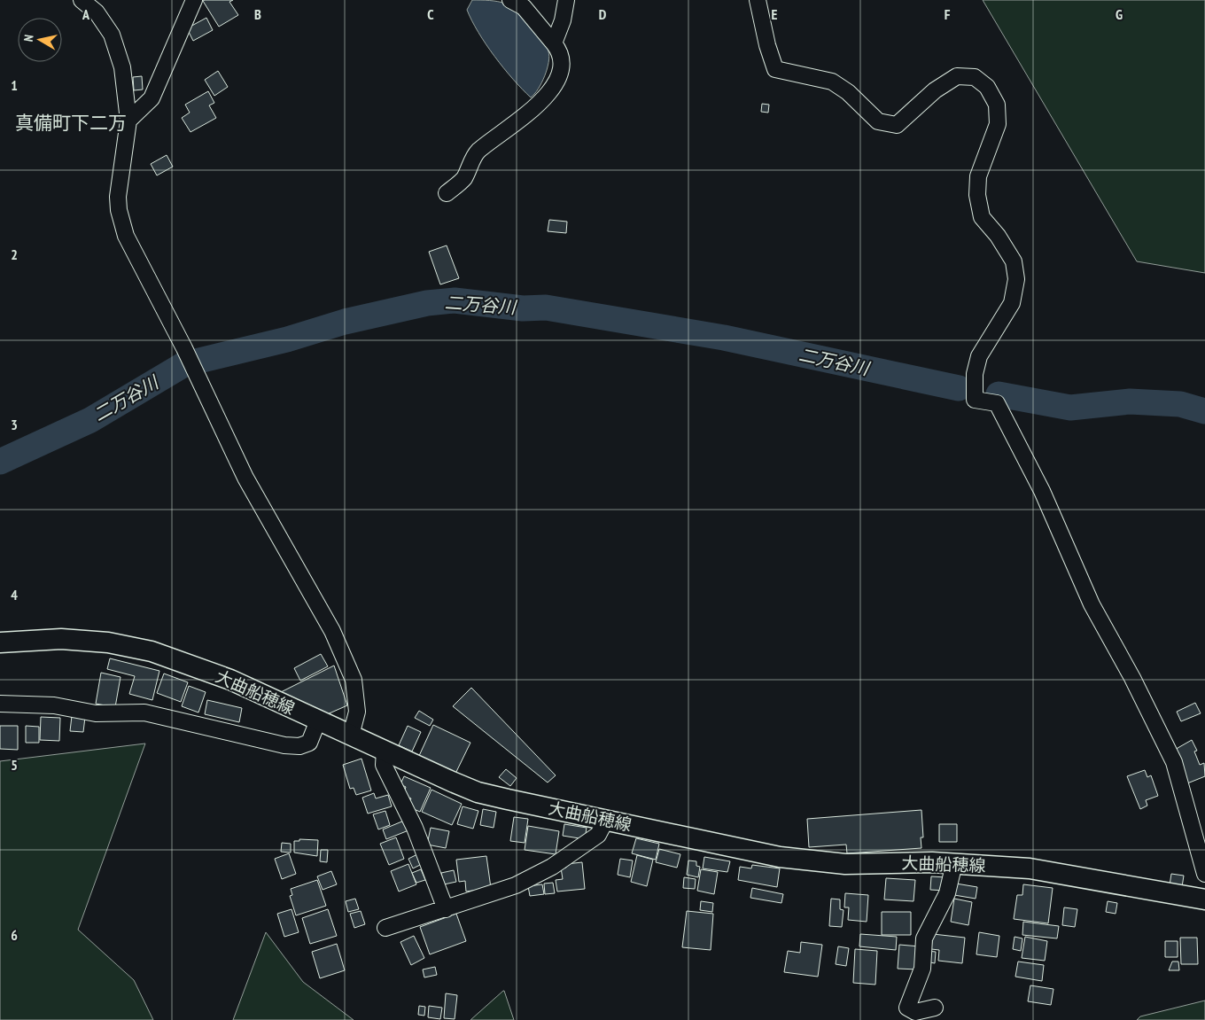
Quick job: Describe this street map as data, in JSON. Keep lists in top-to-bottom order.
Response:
{
  "streets": {
    "main road": ["大曲船穂線"]
  },
  "districts": ["真備町下二万"],
  "water": ["二万谷川"],
  "north": "left",
  "grid": {
    "columns": [
      "A",
      "B",
      "C",
      "D",
      "E",
      "F",
      "G"
    ],
    "rows": [
      "1",
      "2",
      "3",
      "4",
      "5",
      "6"
    ]
  }
}
